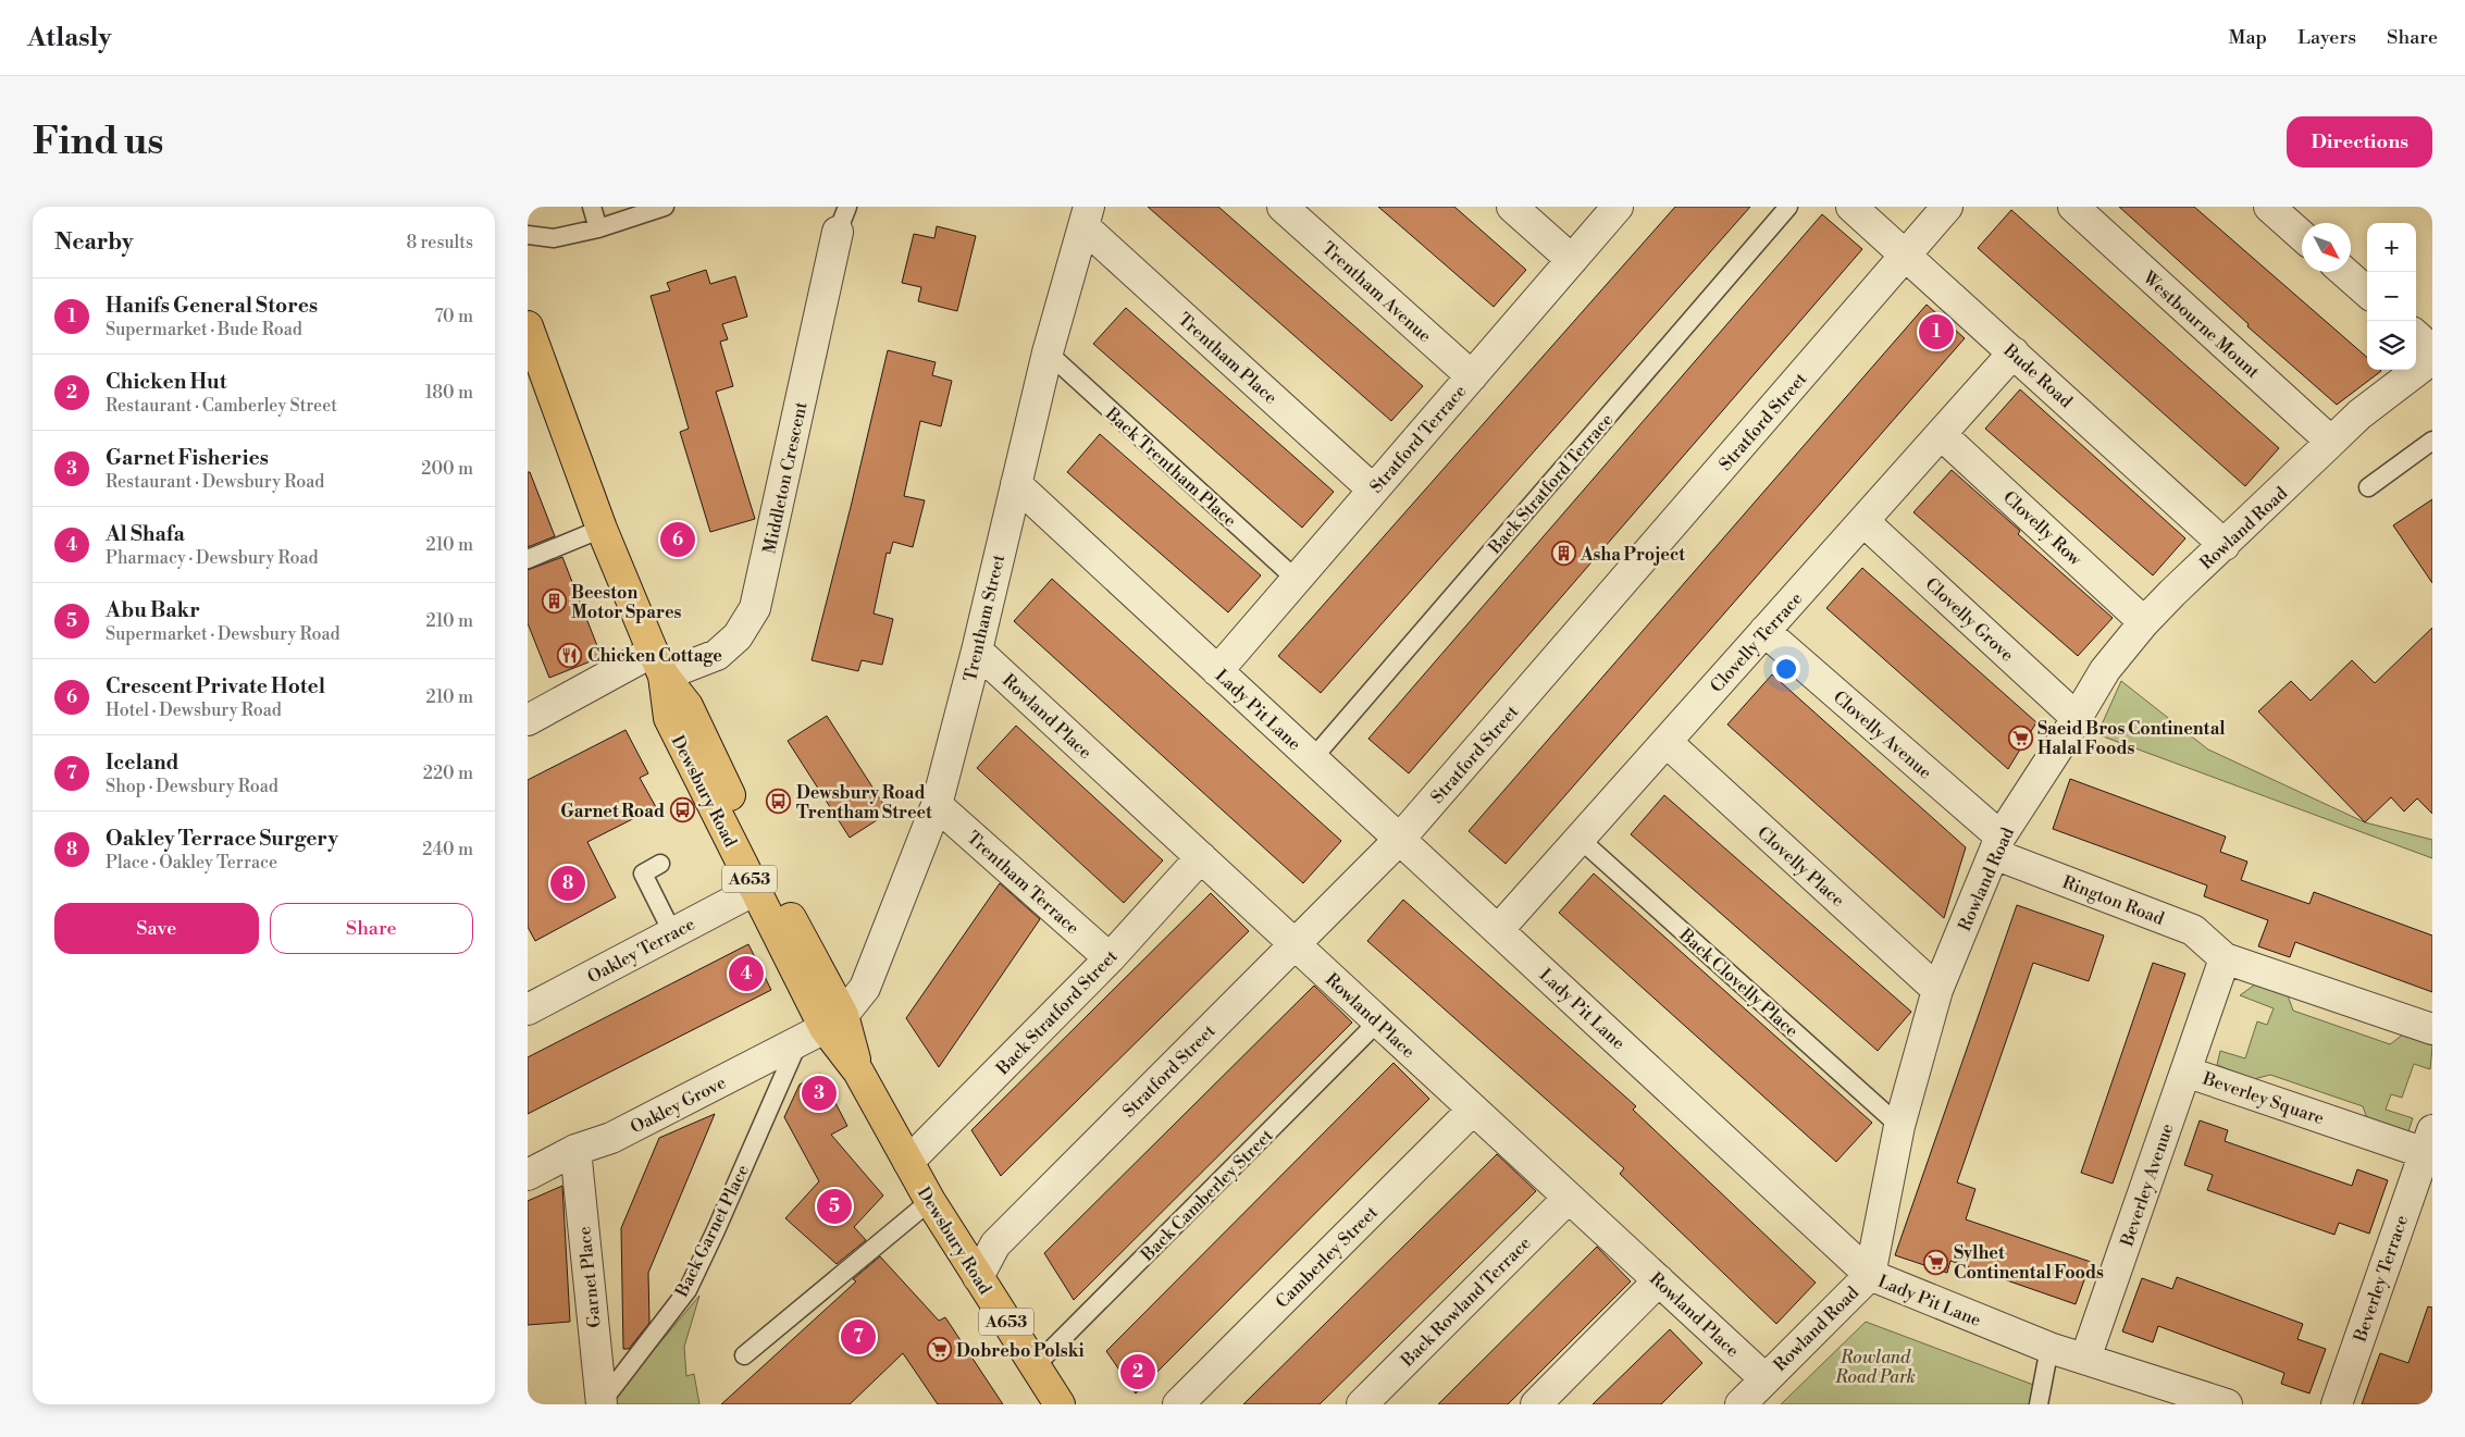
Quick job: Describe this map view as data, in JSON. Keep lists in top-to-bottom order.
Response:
{
  "streets": {
    "main road": ["Dewsbury Road", "A653"],
    "street": [
      "Trentham Avenue",
      "Westbourne Mount",
      "Trentham Place",
      "Bude Road",
      "Stratford Street",
      "Stratford Terrace",
      "Middleton Crescent",
      "Clovelly Row",
      "Rowland Road",
      "Trentham Street",
      "Clovelly Grove",
      "Clovelly Terrace",
      "Lady Pit Lane",
      "Rowland Place",
      "Clovelly Avenue",
      "Clovelly Place",
      "Trentham Terrace",
      "Rington Road",
      "Oakley Terrace",
      "Back Stratford Street",
      "Beverley Square",
      "Oakley Grove",
      "Beverley Avenue",
      "Camberley Street",
      "Garnet Place",
      "Beverley Terrace",
      "Back Rowland Terrace"
    ],
    "lane": [
      "Back Trentham Place",
      "Back Stratford Terrace",
      "Back Clovelly Place",
      "Back Camberley Street",
      "Back Garnet Place"
    ]
  },
  "crossings": [
    ["Trentham Avenue", "Stratford Terrace"],
    ["Westbourne Mount", "Rowland Road"],
    ["Trentham Place", "Stratford Terrace"],
    ["Trentham Place", "Trentham Street"],
    ["Bude Road", "Stratford Street"],
    ["Bude Road", "Rowland Road"],
    ["Bude Road", "Clovelly Terrace"],
    ["Stratford Street", "Lady Pit Lane"],
    ["Stratford Street", "Rowland Place"],
    ["Stratford Street", "Dewsbury Road"],
    ["Stratford Terrace", "Back Trentham Place"],
    ["Stratford Terrace", "Lady Pit Lane"],
    ["Back Trentham Place", "Trentham Street"],
    ["Middleton Crescent", "Dewsbury Road"],
    ["Back Stratford Terrace", "Lady Pit Lane"],
    ["Clovelly Row", "Rowland Road"],
    ["Clovelly Row", "Clovelly Terrace"],
    ["Rowland Road", "Clovelly Grove"],
    ["Rowland Road", "Lady Pit Lane"],
    ["Rowland Road", "Rowland Place"],
    ["Rowland Road", "Clovelly Avenue"],
    ["Rowland Road", "Clovelly Place"],
    ["Rowland Road", "Rington Road"],
    ["Rowland Road", "Back Clovelly Place"],
    ["Trentham Street", "Lady Pit Lane"],
    ["Trentham Street", "Rowland Place"],
    ["Trentham Street", "Dewsbury Road"],
    ["Trentham Street", "Trentham Terrace"],
    ["Trentham Street", "Oakley Grove"],
    ["Clovelly Grove", "Clovelly Terrace"],
    ["Clovelly Terrace", "Lady Pit Lane"],
    ["Clovelly Terrace", "Clovelly Avenue"],
    ["Clovelly Terrace", "Clovelly Place"],
    ["Clovelly Terrace", "Back Clovelly Place"],
    ["Lady Pit Lane", "Beverley Avenue"],
    ["Rowland Place", "Back Stratford Street"],
    ["Rowland Place", "Back Camberley Street"],
    ["Rowland Place", "Camberley Street"],
    ["Rowland Place", "Back Rowland Terrace"],
    ["Clovelly Avenue", "Rington Road"],
    ["Dewsbury Road", "Oakley Terrace"],
    ["Dewsbury Road", "Back Stratford Street"],
    ["Dewsbury Road", "Oakley Grove"],
    ["Dewsbury Road", "Back Camberley Street"],
    ["Trentham Terrace", "Back Stratford Street"],
    ["Rington Road", "Beverley Square"],
    ["Beverley Square", "Beverley Avenue"],
    ["Beverley Square", "Beverley Terrace"],
    ["Oakley Grove", "Back Garnet Place"],
    ["Oakley Grove", "Garnet Place"],
    ["Back Garnet Place", "Garnet Place"]
  ],
  "parks": ["Rowland Road Park"],
  "places": {
    "building": ["Asha Project", "Beeston Motor Spares"],
    "restaurant": ["Chicken Cottage"],
    "supermarket": ["Saeid Bros Continental Halal Foods", "Sylhet Continental Foods", "Dobrebo Polski"],
    "bus stop": ["Dewsbury Road Trentham Street", "Garnet Road"]
  },
  "north": "bottom right",
  "page": {
    "header": "Atlasly",
    "nav": ["Map", "Layers", "Share"],
    "buttons": [
      "Directions",
      ["Save", "Share"]
    ],
    "title": "Find us",
    "heading": ["Nearby", "8 results"],
    "map_buttons": ["+", "−"],
    "list": [
      {
        "mark": "1",
        "name": "Hanifs General Stores",
        "note": "Supermarket · Bude Road",
        "value": "70 m"
      },
      {
        "mark": "2",
        "name": "Chicken Hut",
        "note": "Restaurant · Camberley Street",
        "value": "180 m"
      },
      {
        "mark": "3",
        "name": "Garnet Fisheries",
        "note": "Restaurant · Dewsbury Road",
        "value": "200 m"
      },
      {
        "mark": "4",
        "name": "Al Shafa",
        "note": "Pharmacy · Dewsbury Road",
        "value": "210 m"
      },
      {
        "mark": "5",
        "name": "Abu Bakr",
        "note": "Supermarket · Dewsbury Road",
        "value": "210 m"
      },
      {
        "mark": "6",
        "name": "Crescent Private Hotel",
        "note": "Hotel · Dewsbury Road",
        "value": "210 m"
      },
      {
        "mark": "7",
        "name": "Iceland",
        "note": "Shop · Dewsbury Road",
        "value": "220 m"
      },
      {
        "mark": "8",
        "name": "Oakley Terrace Surgery",
        "note": "Place · Oakley Terrace",
        "value": "240 m"
      }
    ],
    "pins": [
      "1",
      "6",
      "8",
      "4",
      "3",
      "5",
      "7",
      "2"
    ]
  }
}
